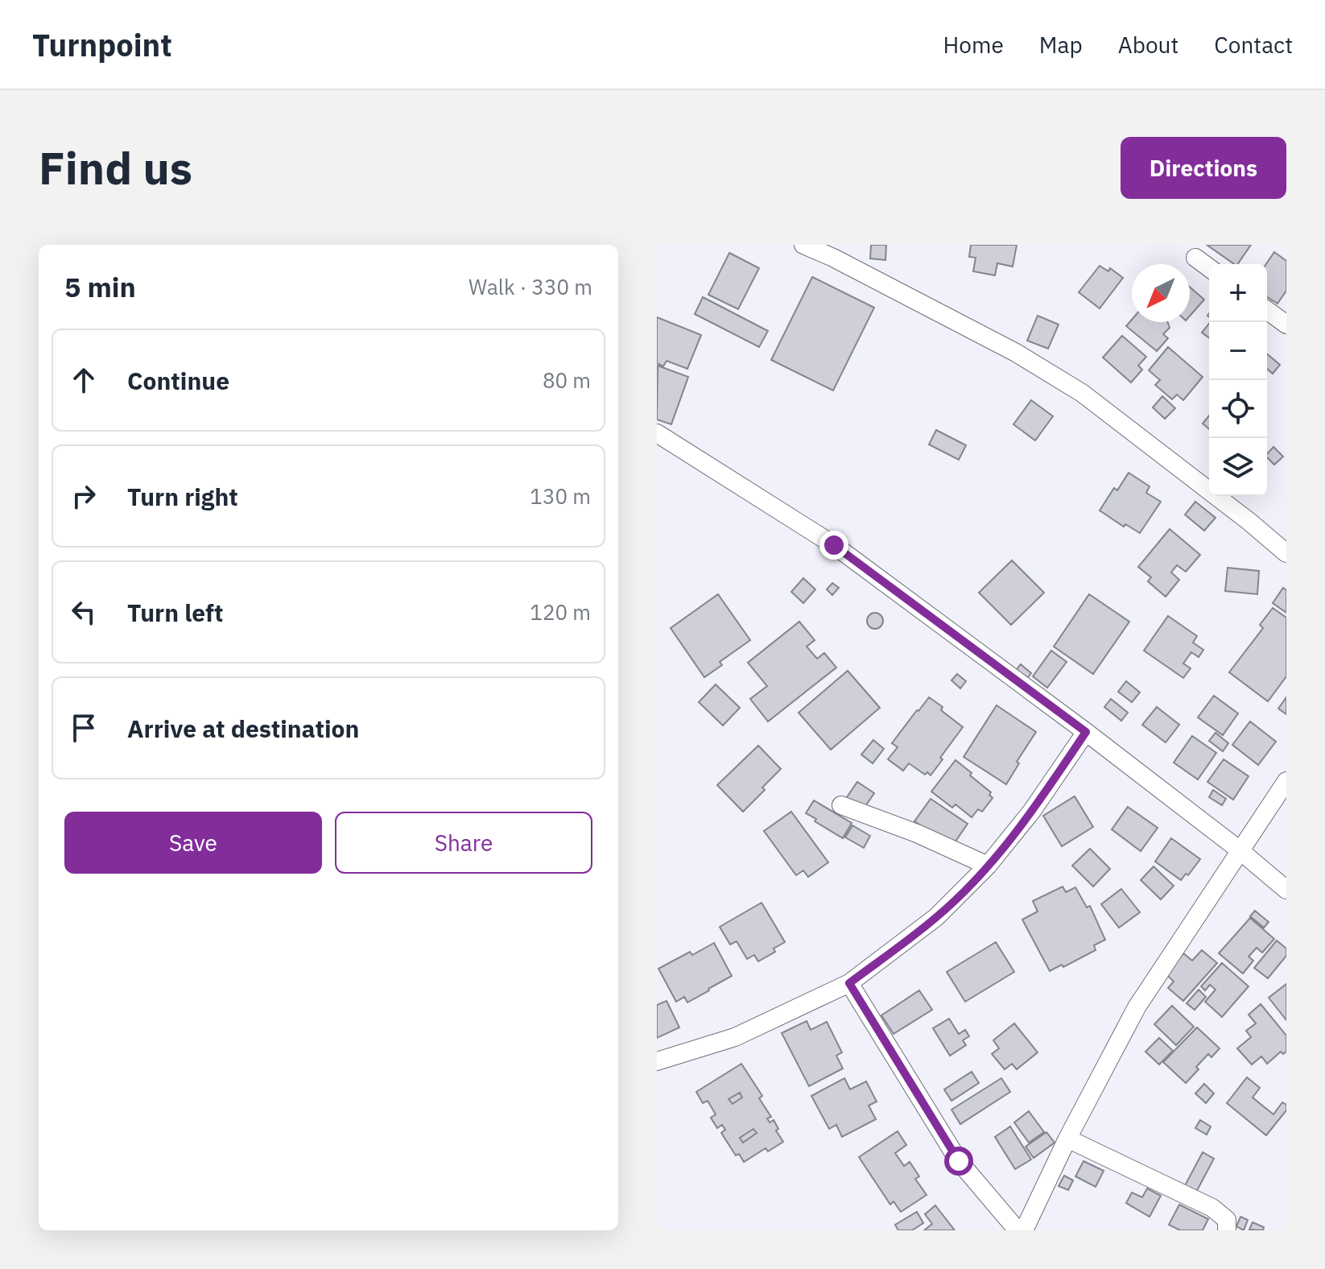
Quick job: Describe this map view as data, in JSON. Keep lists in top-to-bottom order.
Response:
{
  "north": "bottom left",
  "page": {
    "header": "Turnpoint",
    "nav": [
      "Home",
      "Map",
      "About",
      "Contact"
    ],
    "buttons": [
      "Directions",
      ["Save", "Share"]
    ],
    "title": "Find us",
    "heading": ["5 min", "Walk · 330 m"],
    "map_buttons": ["+", "−"],
    "list": [
      ["Continue", "80 m"],
      ["Turn right", "130 m"],
      ["Turn left", "120 m"],
      "Arrive at destination"
    ]
  }
}
